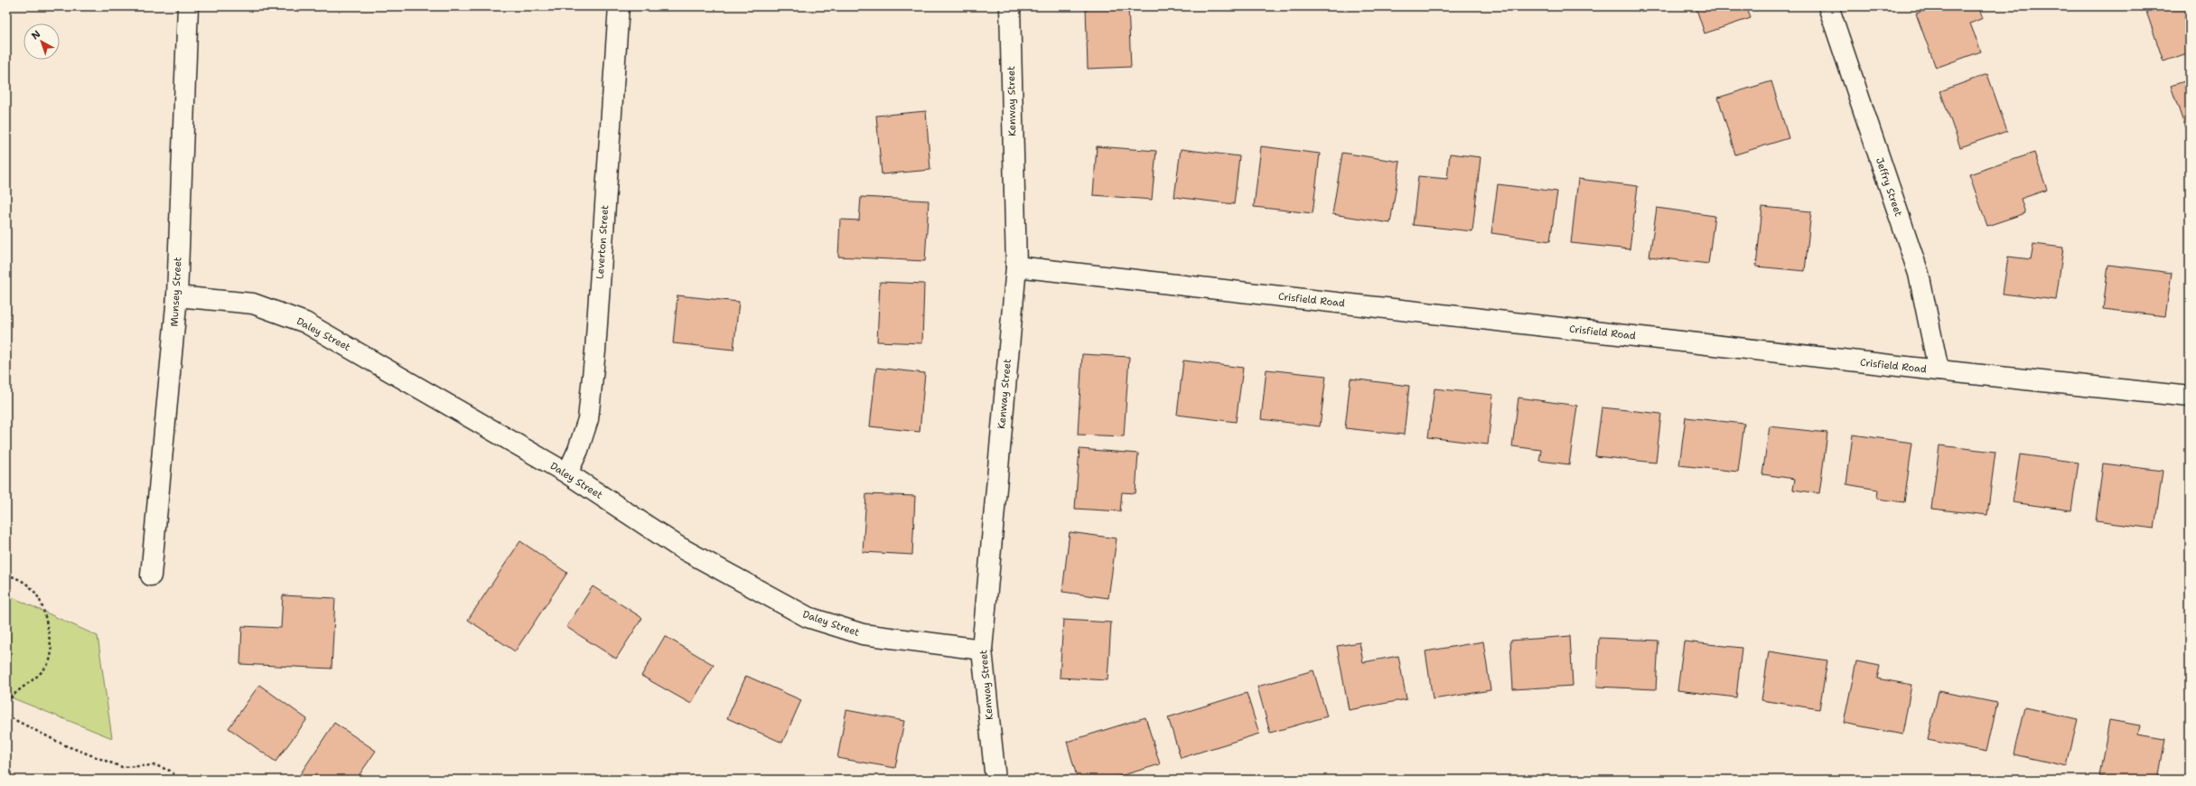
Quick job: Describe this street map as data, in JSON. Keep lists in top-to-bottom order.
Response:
{
  "streets": {
    "street": [
      "Kenway Street",
      "Jeffry Street",
      "Leverton Street",
      "Munsey Street",
      "Crisfield Road",
      "Daley Street"
    ]
  },
  "crossings": [
    ["Kenway Street", "Crisfield Road"],
    ["Kenway Street", "Daley Street"],
    ["Jeffry Street", "Crisfield Road"],
    ["Leverton Street", "Daley Street"],
    ["Munsey Street", "Daley Street"]
  ],
  "north": "top left"
}
